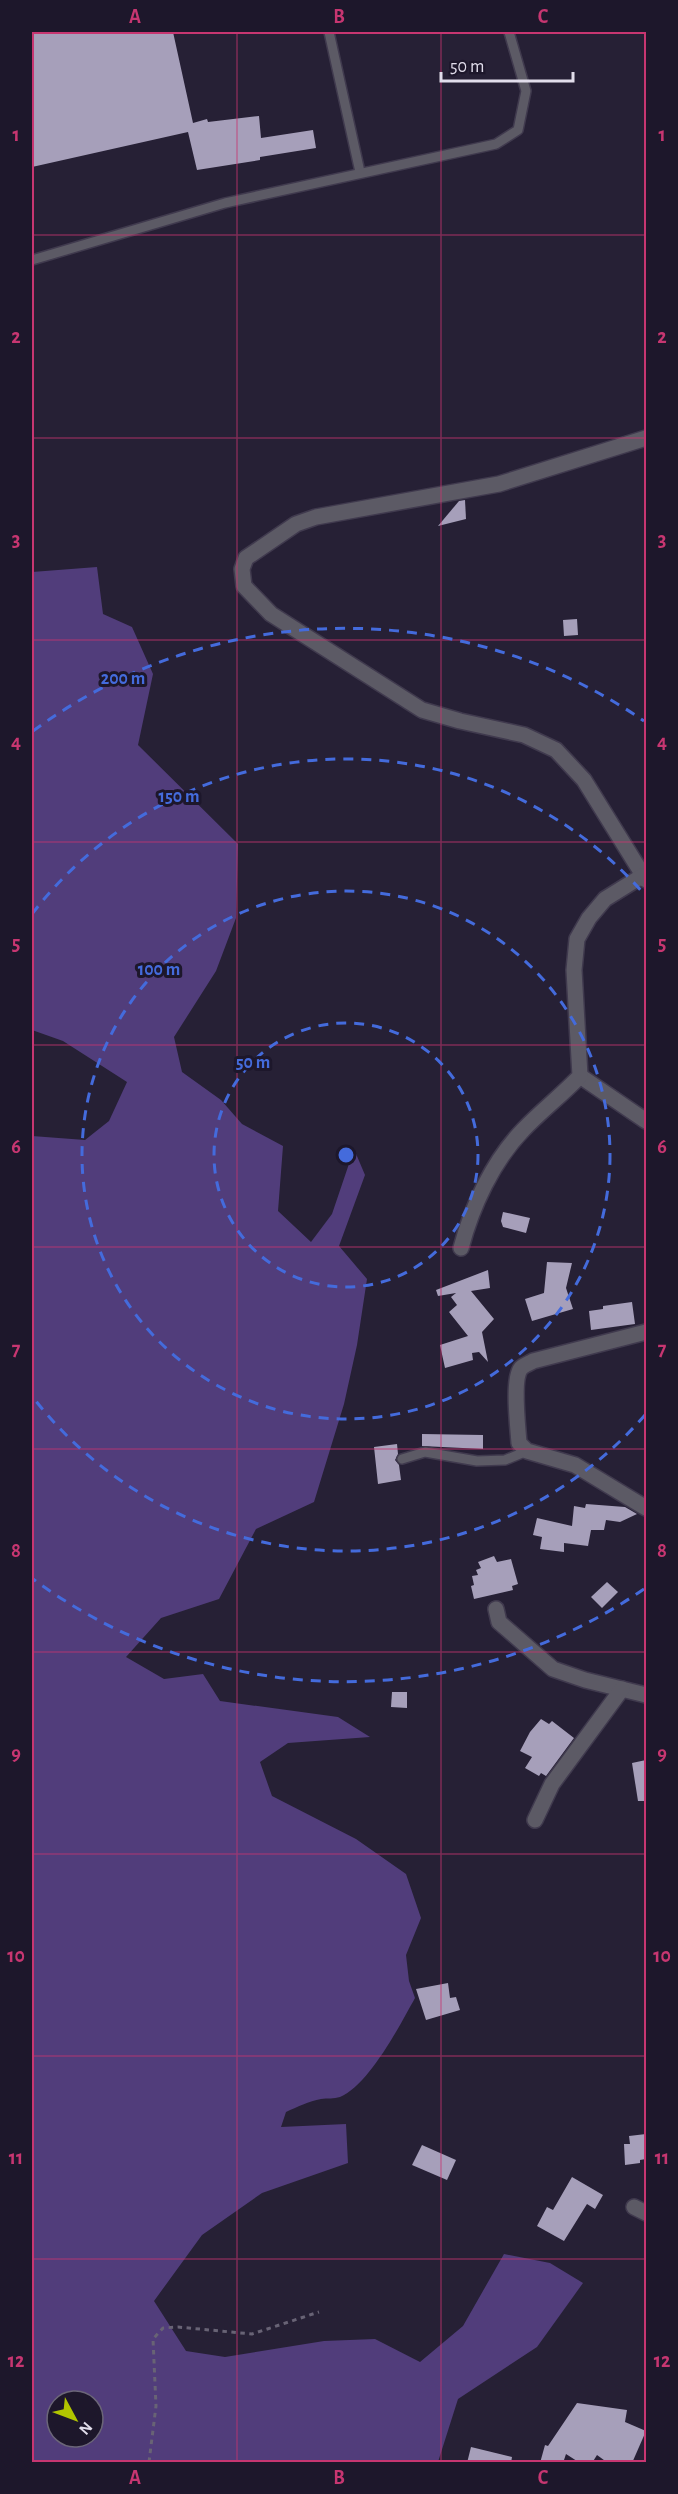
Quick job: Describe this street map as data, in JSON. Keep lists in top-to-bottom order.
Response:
{
  "scale_bar": "50 m",
  "north": "bottom right",
  "grid": {
    "columns": ["A", "B", "C"],
    "rows": [
      "1",
      "2",
      "3",
      "4",
      "5",
      "6",
      "7",
      "8",
      "9",
      "10",
      "11",
      "12"
    ]
  },
  "rings": [
    "200 m",
    "150 m",
    "100 m",
    "50 m"
  ]
}
